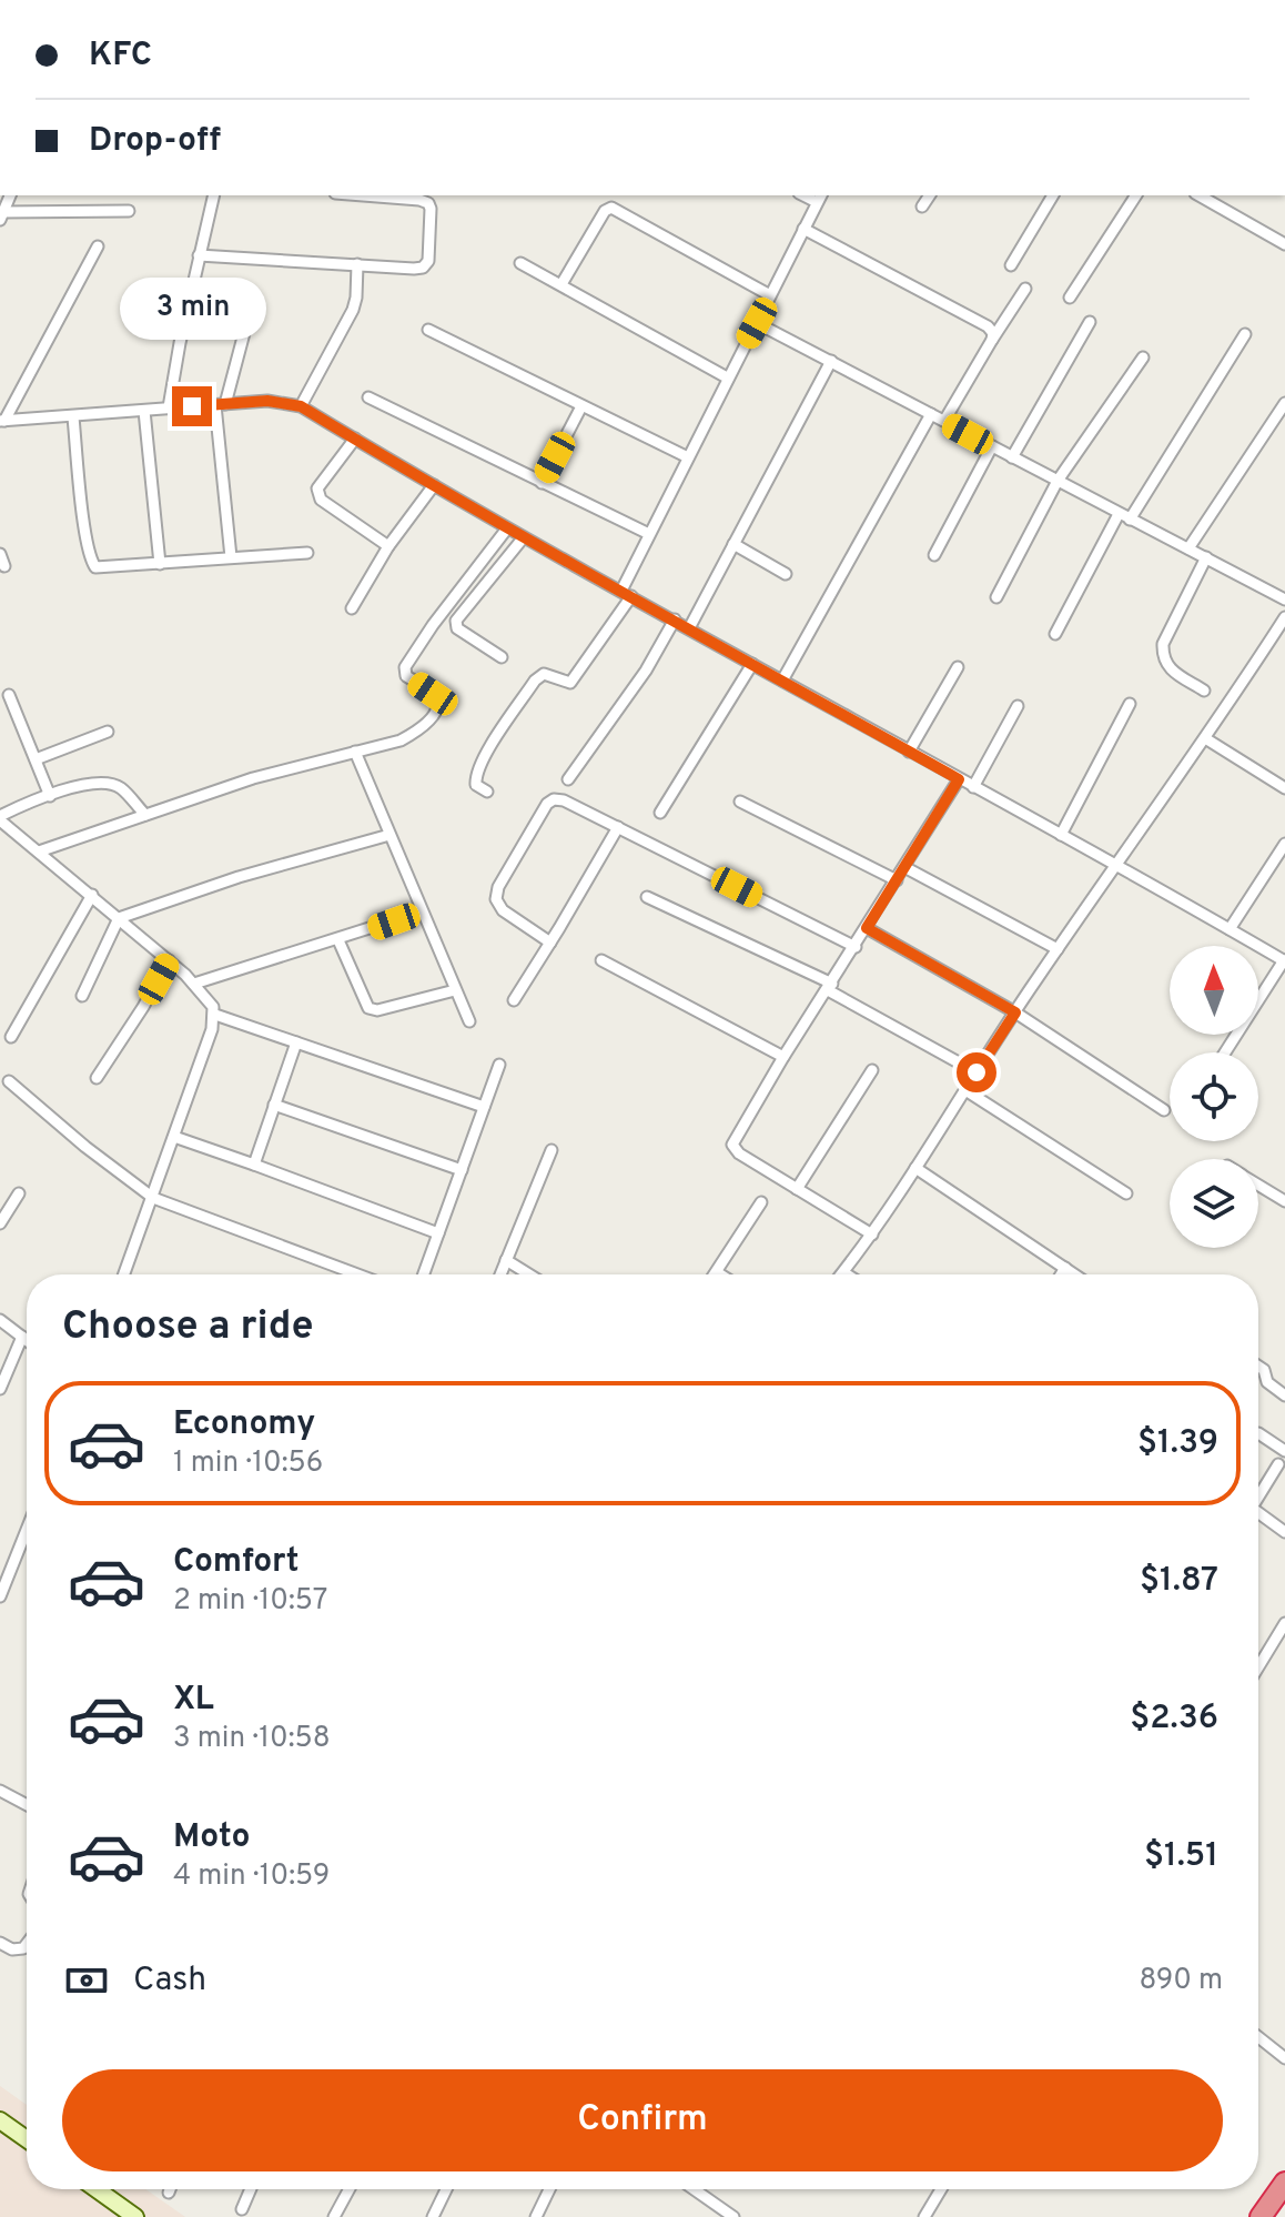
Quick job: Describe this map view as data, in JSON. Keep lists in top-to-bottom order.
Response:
{
  "north": "top",
  "page": {
    "banner": ["KFC", "Drop-off"],
    "bubble": "3 min",
    "heading": "Choose a ride",
    "list": [
      {
        "name": "Economy",
        "note": "1 min · 10:56",
        "value": "$1.39"
      },
      {
        "name": "Comfort",
        "note": "2 min · 10:57",
        "value": "$1.87"
      },
      {
        "name": "XL",
        "note": "3 min · 10:58",
        "value": "$2.36"
      },
      {
        "name": "Moto",
        "note": "4 min · 10:59",
        "value": "$1.51"
      }
    ],
    "pay": ["Cash", "890 m"],
    "buttons": "Confirm"
  }
}
